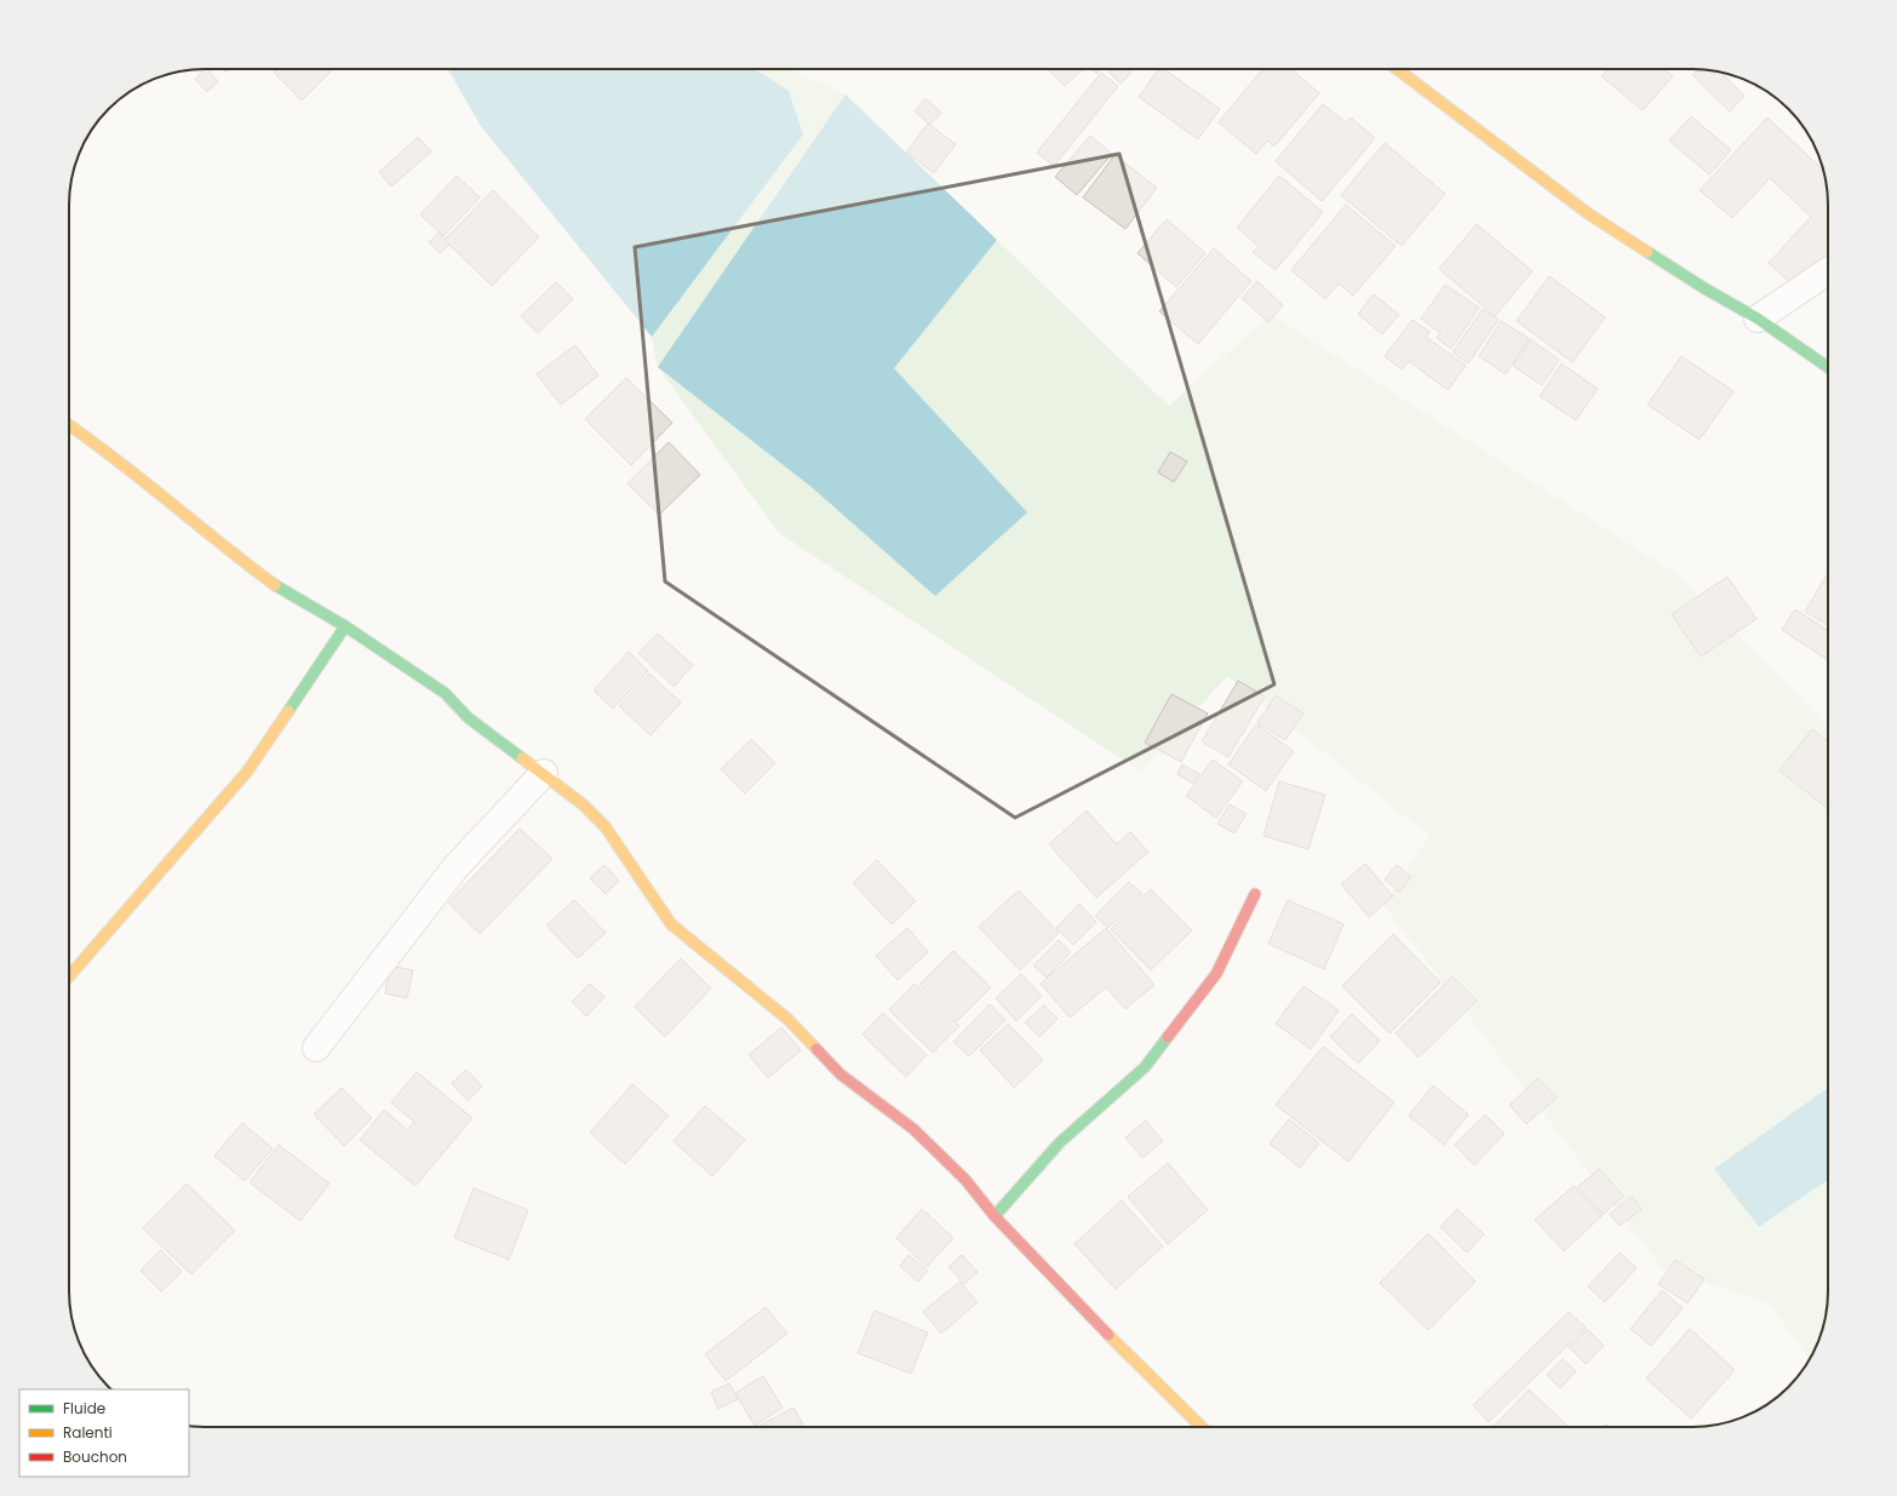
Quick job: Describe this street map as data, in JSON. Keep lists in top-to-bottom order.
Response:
{
  "legend": ["Fluide", "Ralenti", "Bouchon"]
}
